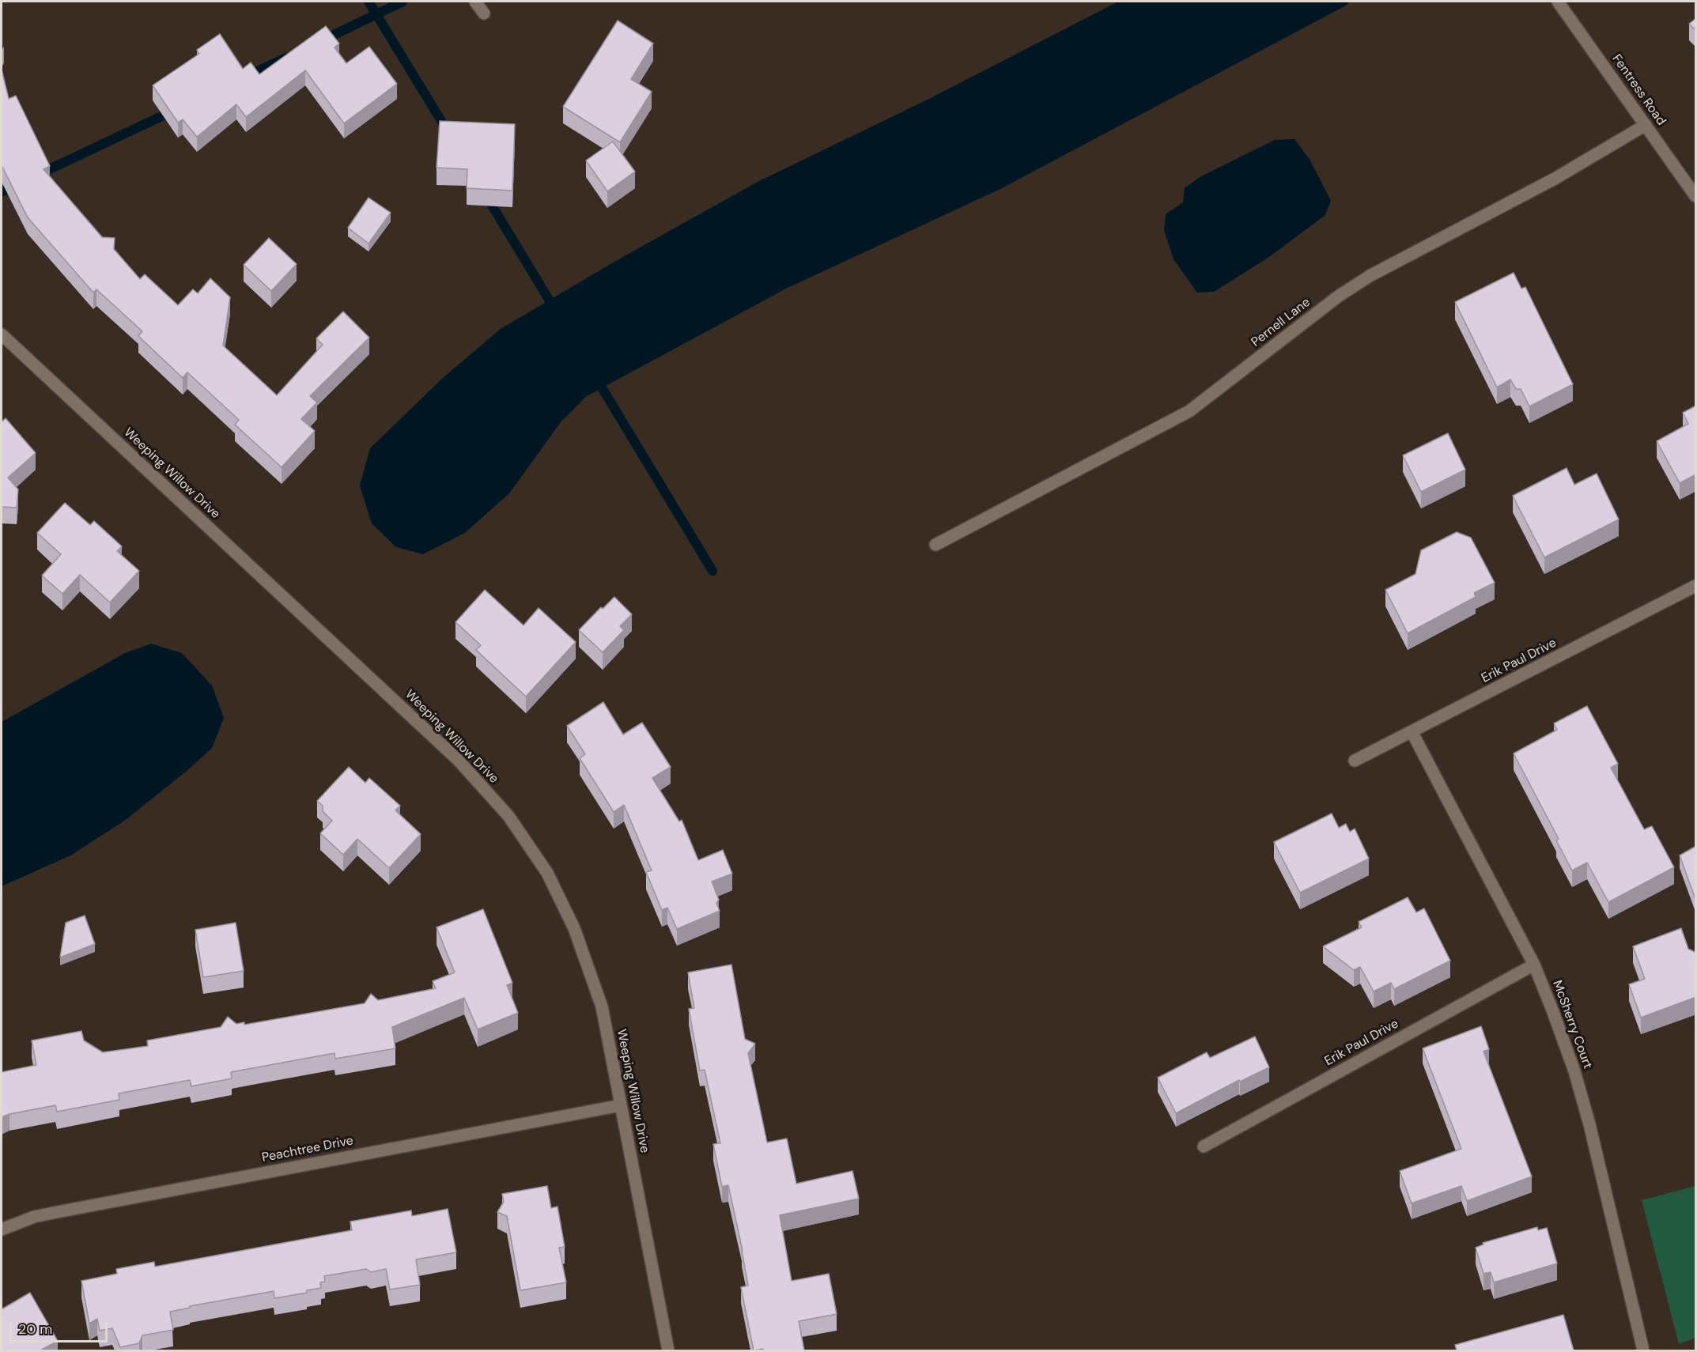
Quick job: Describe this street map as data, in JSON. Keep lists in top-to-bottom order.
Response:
{
  "streets": {
    "street": [
      "Fentress Road",
      "Pernell Lane",
      "Weeping Willow Drive",
      "Erik Paul Drive",
      "McSherry Court",
      "Peachtree Drive"
    ]
  },
  "crossings": [
    ["Fentress Road", "Pernell Lane"],
    ["Weeping Willow Drive", "Peachtree Drive"],
    ["Erik Paul Drive", "McSherry Court"]
  ],
  "scale_bar": "20 m"
}
